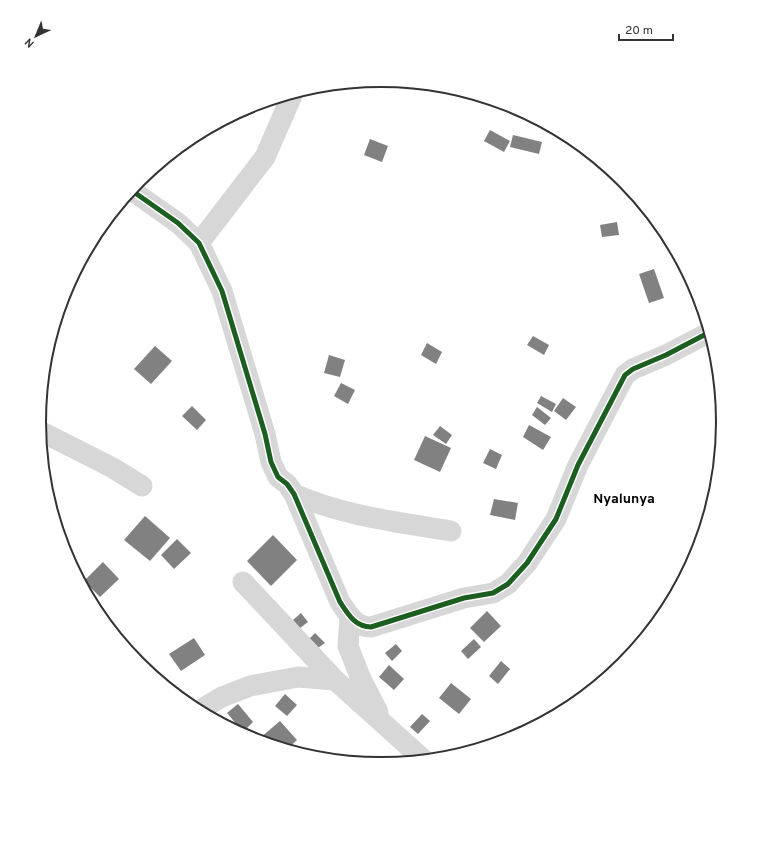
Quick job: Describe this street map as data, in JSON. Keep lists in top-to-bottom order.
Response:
{
  "districts": ["Nyalunya"],
  "scale_bar": "20 m",
  "north": "bottom left"
}
